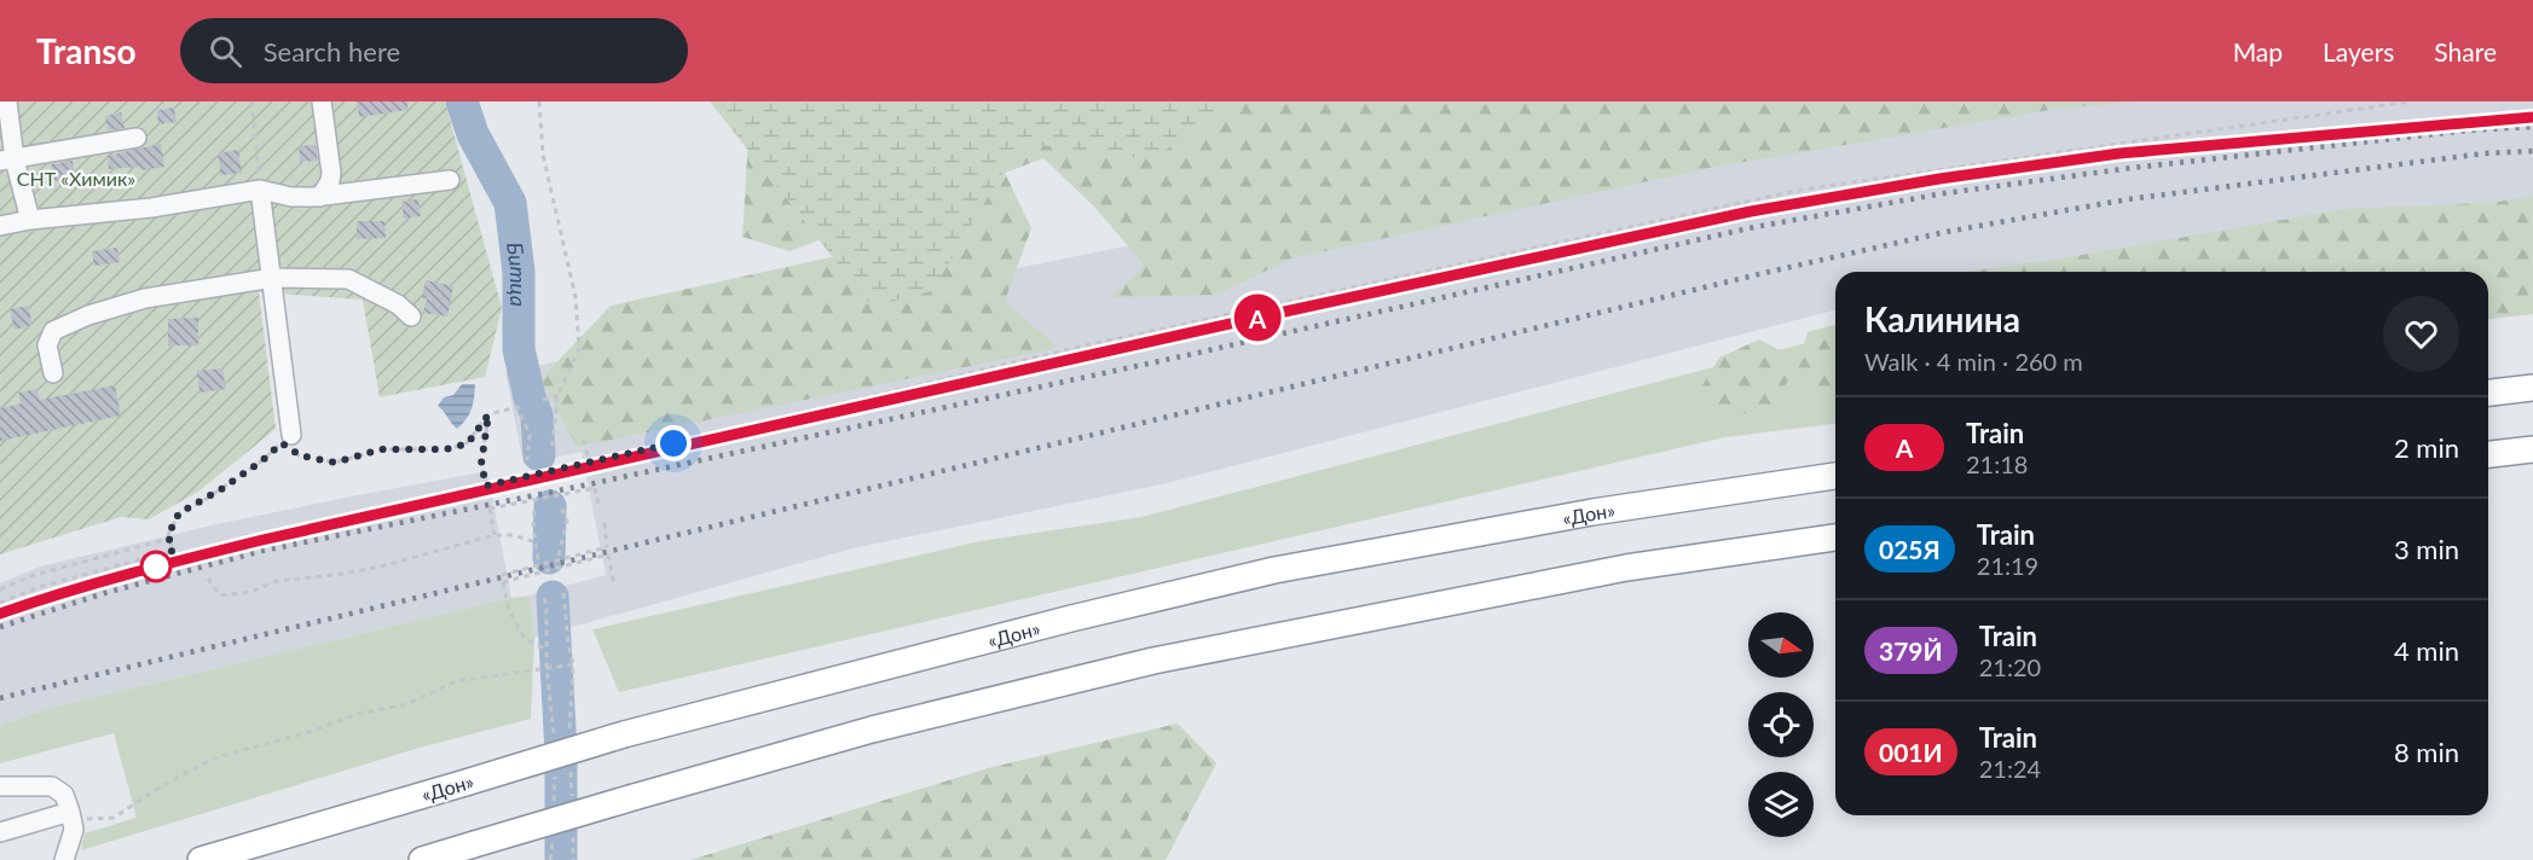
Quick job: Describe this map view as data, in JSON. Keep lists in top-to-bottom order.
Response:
{
  "streets": {
    "highway": ["«Дон»"]
  },
  "water": ["Битца"],
  "parks": ["СНТ «Химик»"],
  "north": "right",
  "page": {
    "header": "Transo",
    "search": "Search here",
    "nav": ["Map", "Layers", "Share"],
    "on_map": "A",
    "heading": ["Калинина", "Walk · 4 min · 260 m"],
    "list": [
      {
        "mark": "A",
        "name": "Train",
        "note": "21:18",
        "value": "2 min"
      },
      {
        "mark": "025Я",
        "name": "Train",
        "note": "21:19",
        "value": "3 min"
      },
      {
        "mark": "379Й",
        "name": "Train",
        "note": "21:20",
        "value": "4 min"
      },
      {
        "mark": "001И",
        "name": "Train",
        "note": "21:24",
        "value": "8 min"
      }
    ]
  }
}
